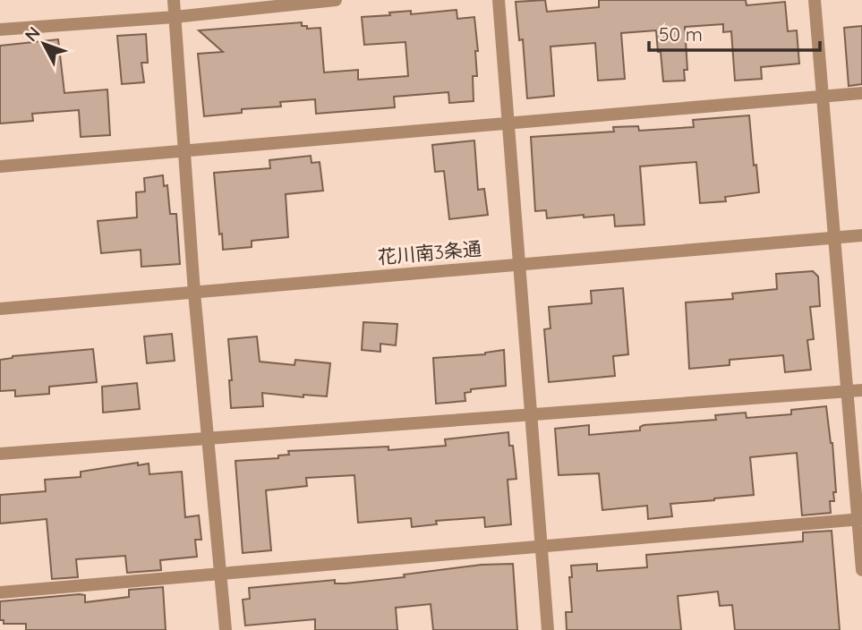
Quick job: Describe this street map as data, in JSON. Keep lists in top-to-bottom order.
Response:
{
  "streets": {
    "street": ["花川南3条通"]
  },
  "scale_bar": "50 m",
  "north": "top left"
}
